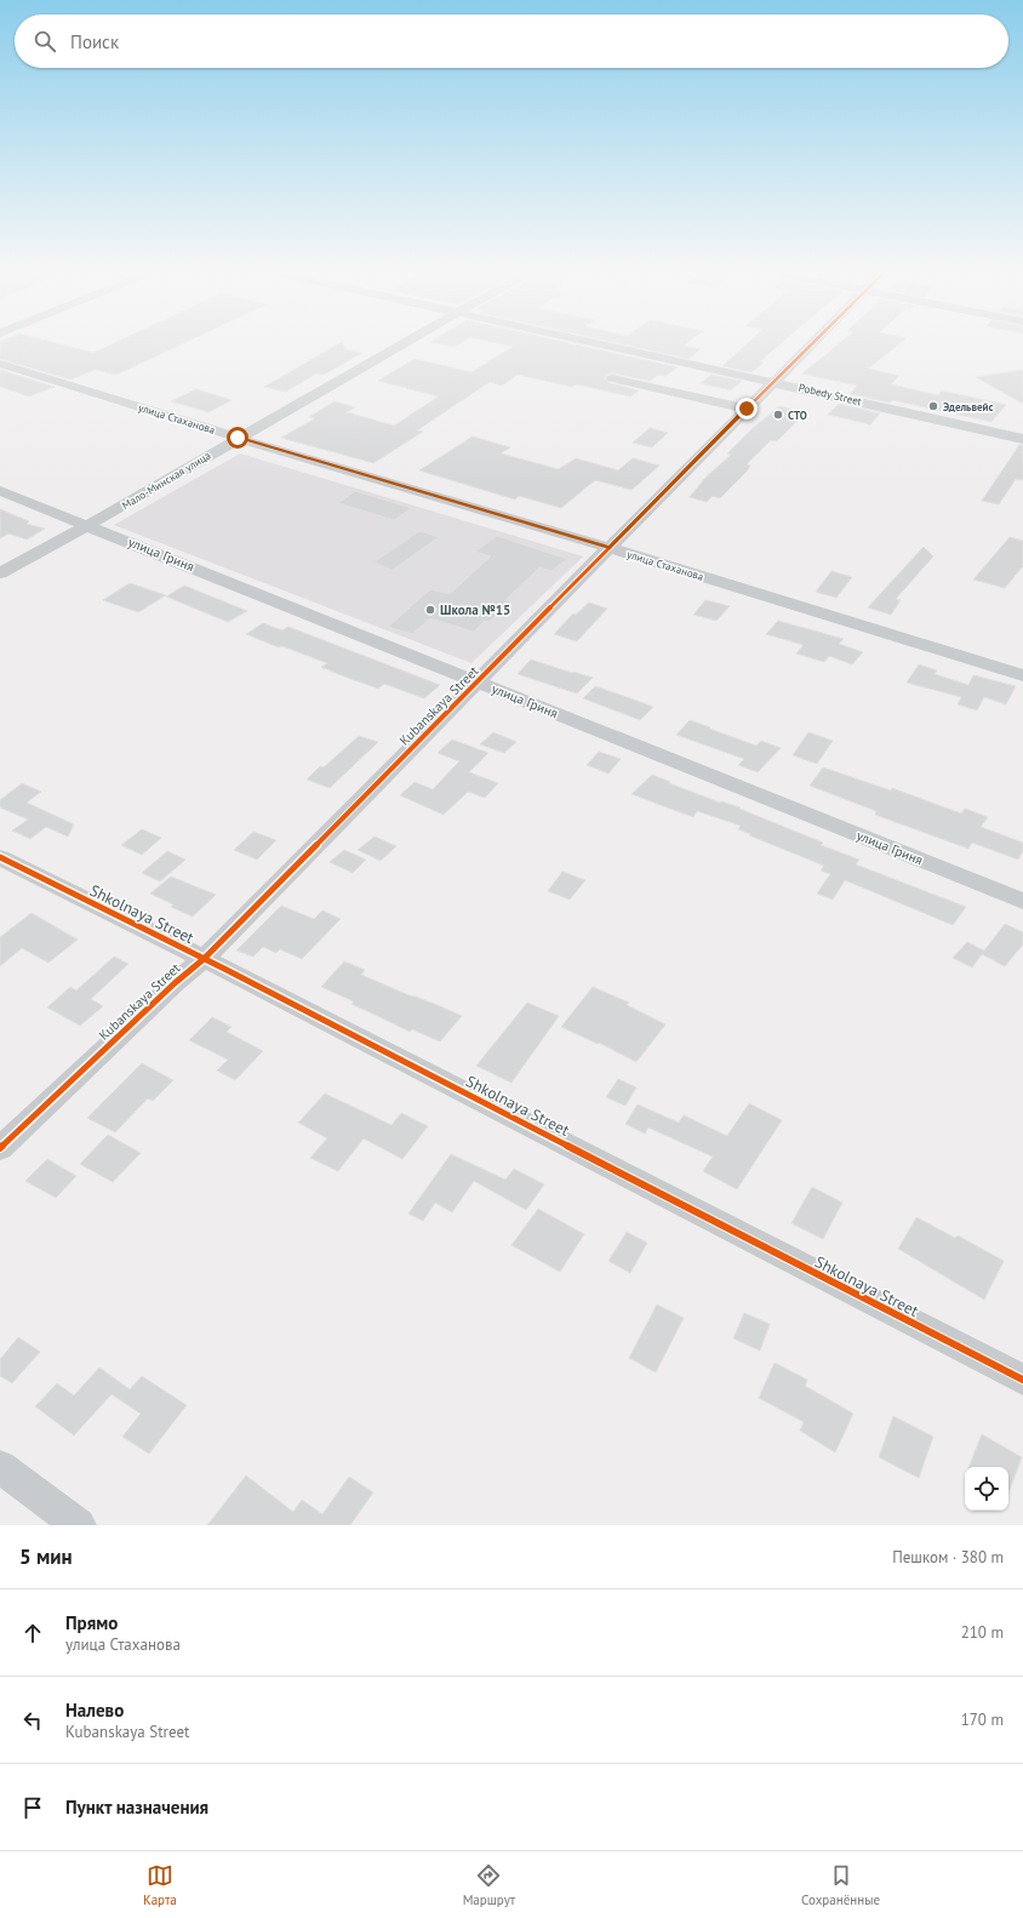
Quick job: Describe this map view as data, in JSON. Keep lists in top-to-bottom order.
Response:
{
  "streets": {
    "street": [
      "Pobedy Street",
      "улица Стаханова",
      "Мало-Минская улица",
      "улица Гриня",
      "Kubanskaya Street",
      "Shkolnaya Street"
    ]
  },
  "crossings": [
    ["Pobedy Street", "Kubanskaya Street"],
    ["улица Стаханова", "Мало-Минская улица"],
    ["улица Стаханова", "Kubanskaya Street"],
    ["Мало-Минская улица", "улица Гриня"],
    ["улица Гриня", "Kubanskaya Street"],
    ["Kubanskaya Street", "Shkolnaya Street"]
  ],
  "places": ["Эдельвейс", "СТО", "Школа №15"],
  "page": {
    "search": "Поиск",
    "heading": ["5 мин", "Пешком · 380 m"],
    "list": [
      ["Прямо", "улица Стаханова", "210 m"],
      ["Налево", "Kubanskaya Street", "170 m"],
      "Пункт назначения"
    ],
    "nav": ["Карта", "Маршрут", "Сохранённые"]
  }
}
